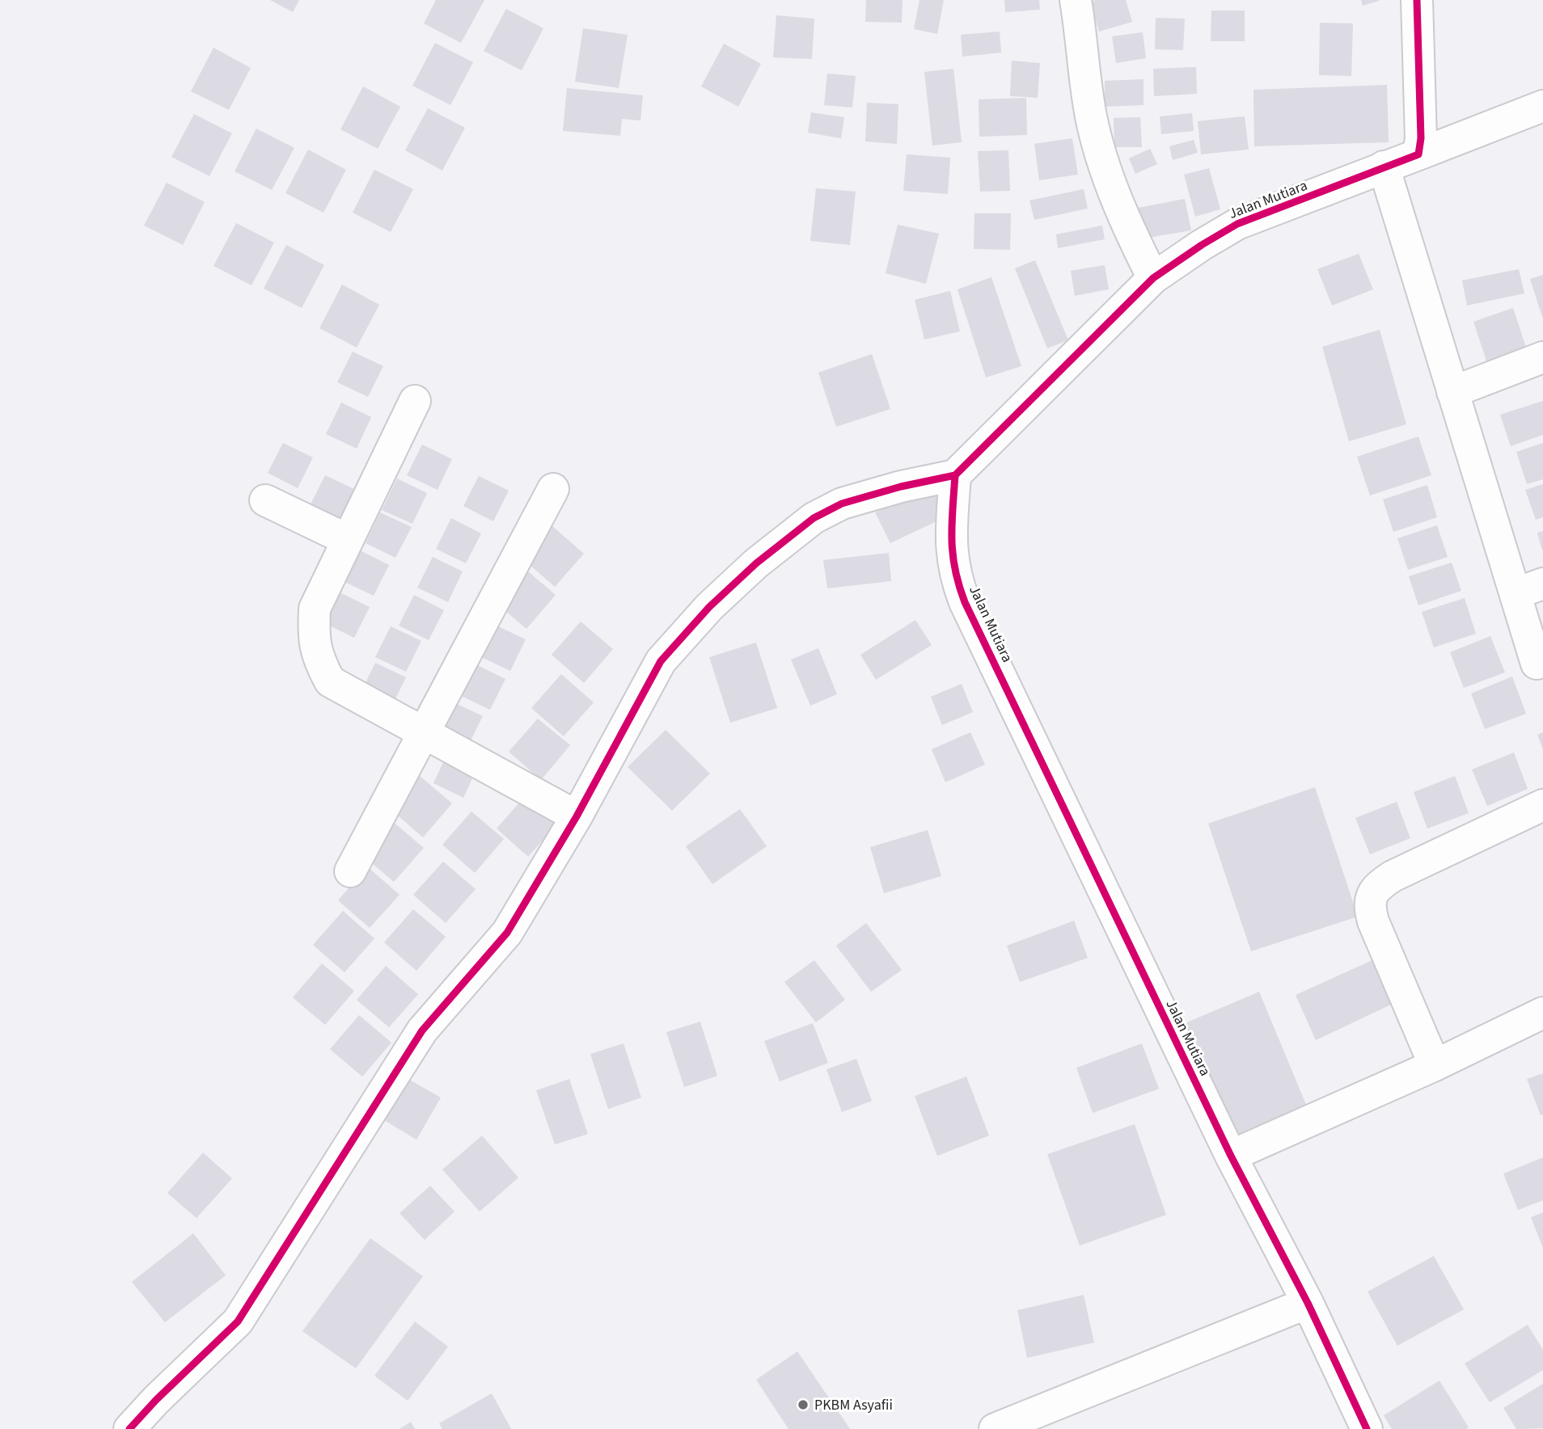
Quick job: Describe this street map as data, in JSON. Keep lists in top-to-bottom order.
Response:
{
  "streets": {
    "street": ["Jalan Mutiara"]
  },
  "places": ["PKBM Asyafii"]
}
